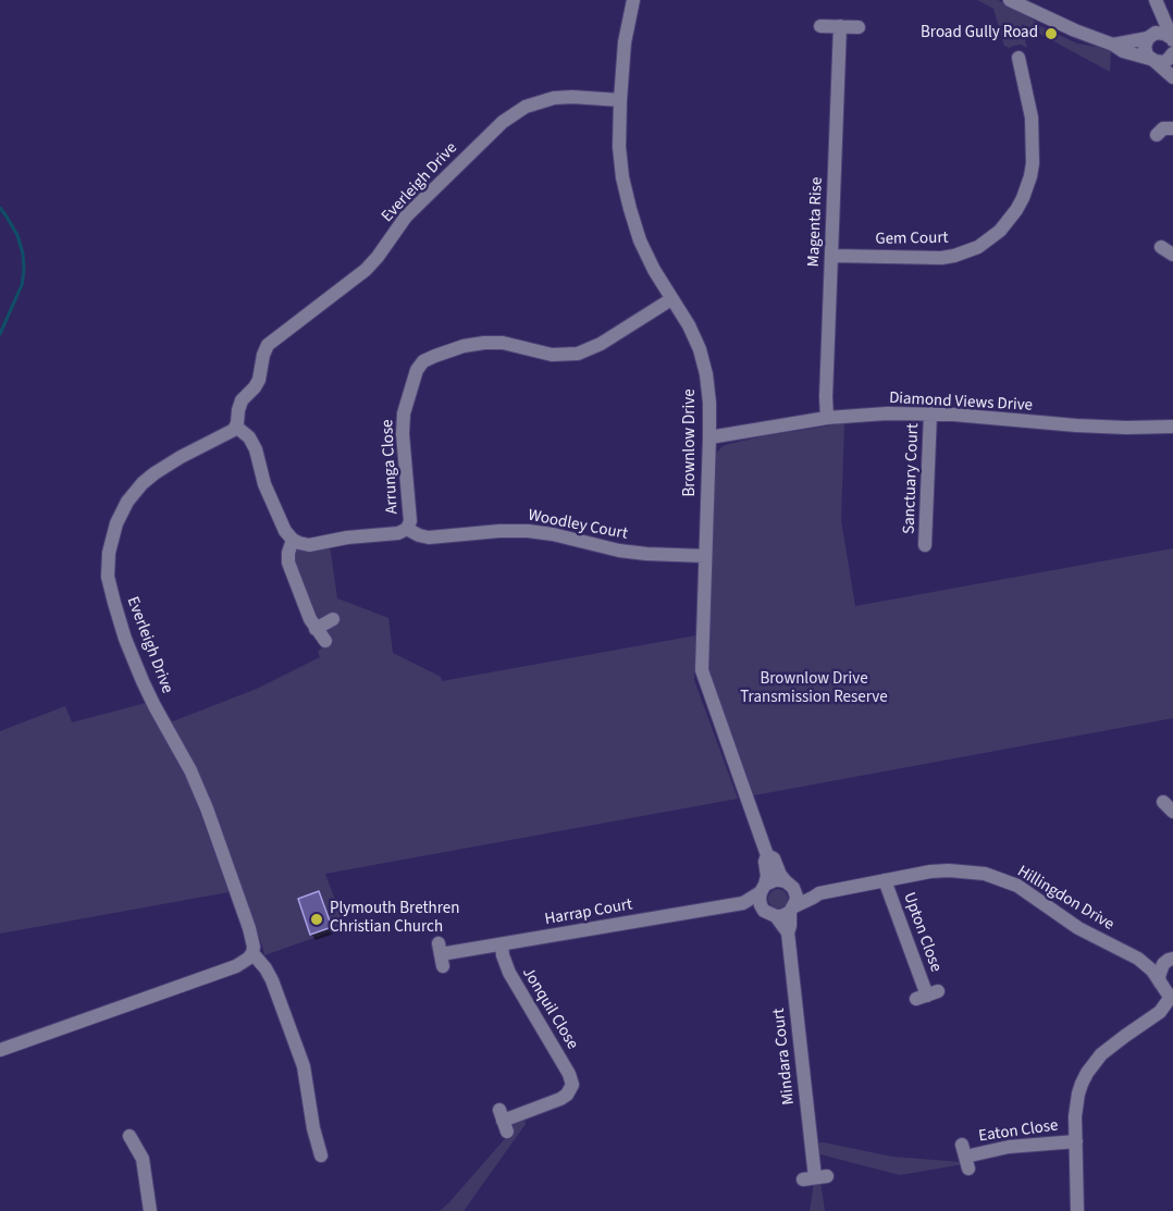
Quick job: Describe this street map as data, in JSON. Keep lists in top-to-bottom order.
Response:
{
  "streets": {
    "street": [
      "Everleigh Drive",
      "Magenta Rise",
      "Gem Court",
      "Diamond Views Drive",
      "Brownlow Drive",
      "Arrunga Close",
      "Sanctuary Court",
      "Woodley Court",
      "Hillingdon Drive",
      "Harrap Court",
      "Upton Close",
      "Jonquil Close",
      "Mindara Court",
      "Eaton Close"
    ]
  },
  "crossings": [
    ["Everleigh Drive", "Brownlow Drive"],
    ["Magenta Rise", "Gem Court"],
    ["Magenta Rise", "Diamond Views Drive"],
    ["Diamond Views Drive", "Brownlow Drive"],
    ["Diamond Views Drive", "Sanctuary Court"],
    ["Brownlow Drive", "Arrunga Close"],
    ["Brownlow Drive", "Woodley Court"],
    ["Brownlow Drive", "Hillingdon Drive"],
    ["Brownlow Drive", "Harrap Court"],
    ["Brownlow Drive", "Mindara Court"],
    ["Arrunga Close", "Woodley Court"],
    ["Hillingdon Drive", "Harrap Court"],
    ["Hillingdon Drive", "Upton Close"],
    ["Hillingdon Drive", "Mindara Court"],
    ["Harrap Court", "Jonquil Close"],
    ["Harrap Court", "Mindara Court"]
  ],
  "parks": ["Brownlow Drive Transmission Reserve"],
  "places": ["Broad Gully Road", "Plymouth Brethren Christian Church"]
}
